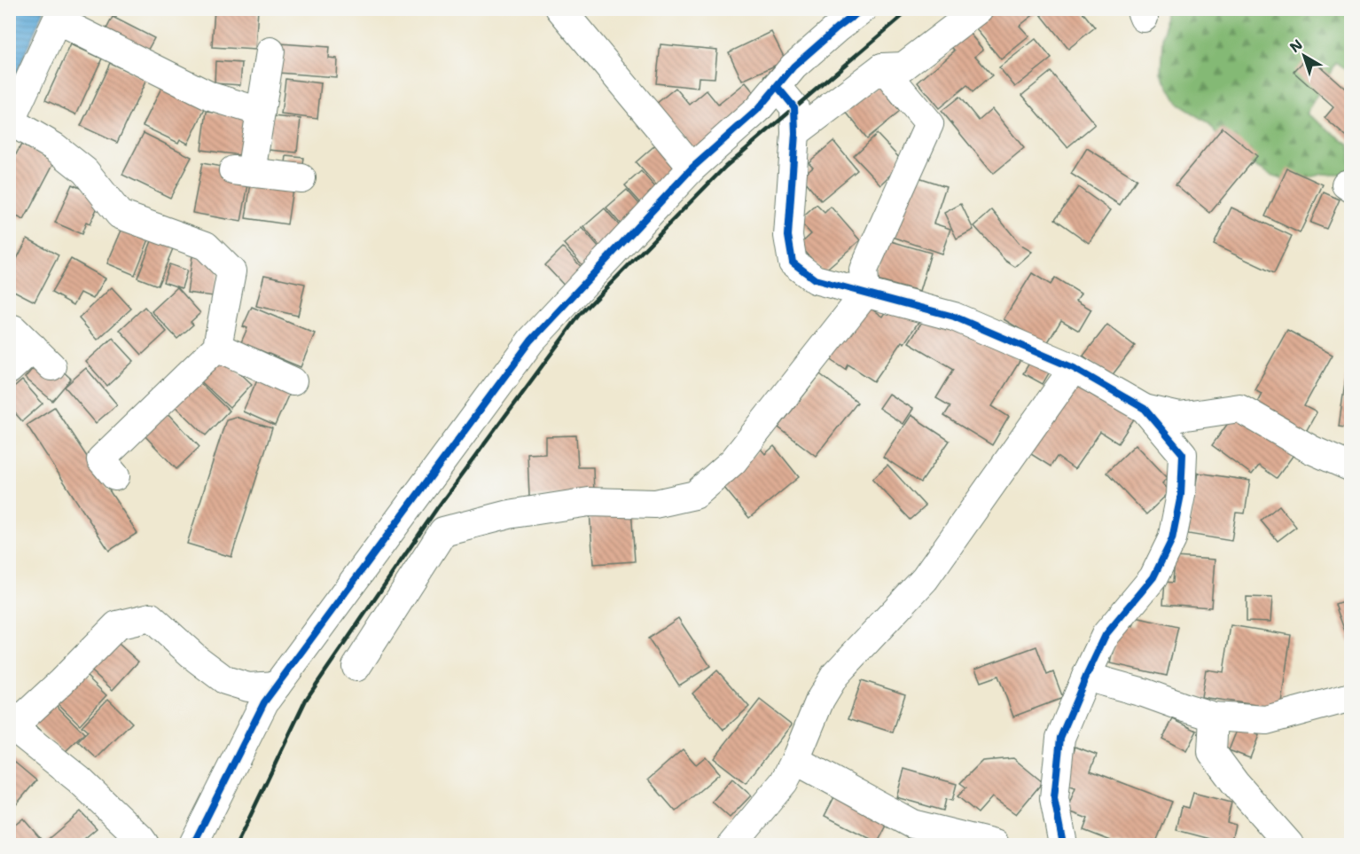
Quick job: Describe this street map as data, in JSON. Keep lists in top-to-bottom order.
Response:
{
  "north": "top left"
}
